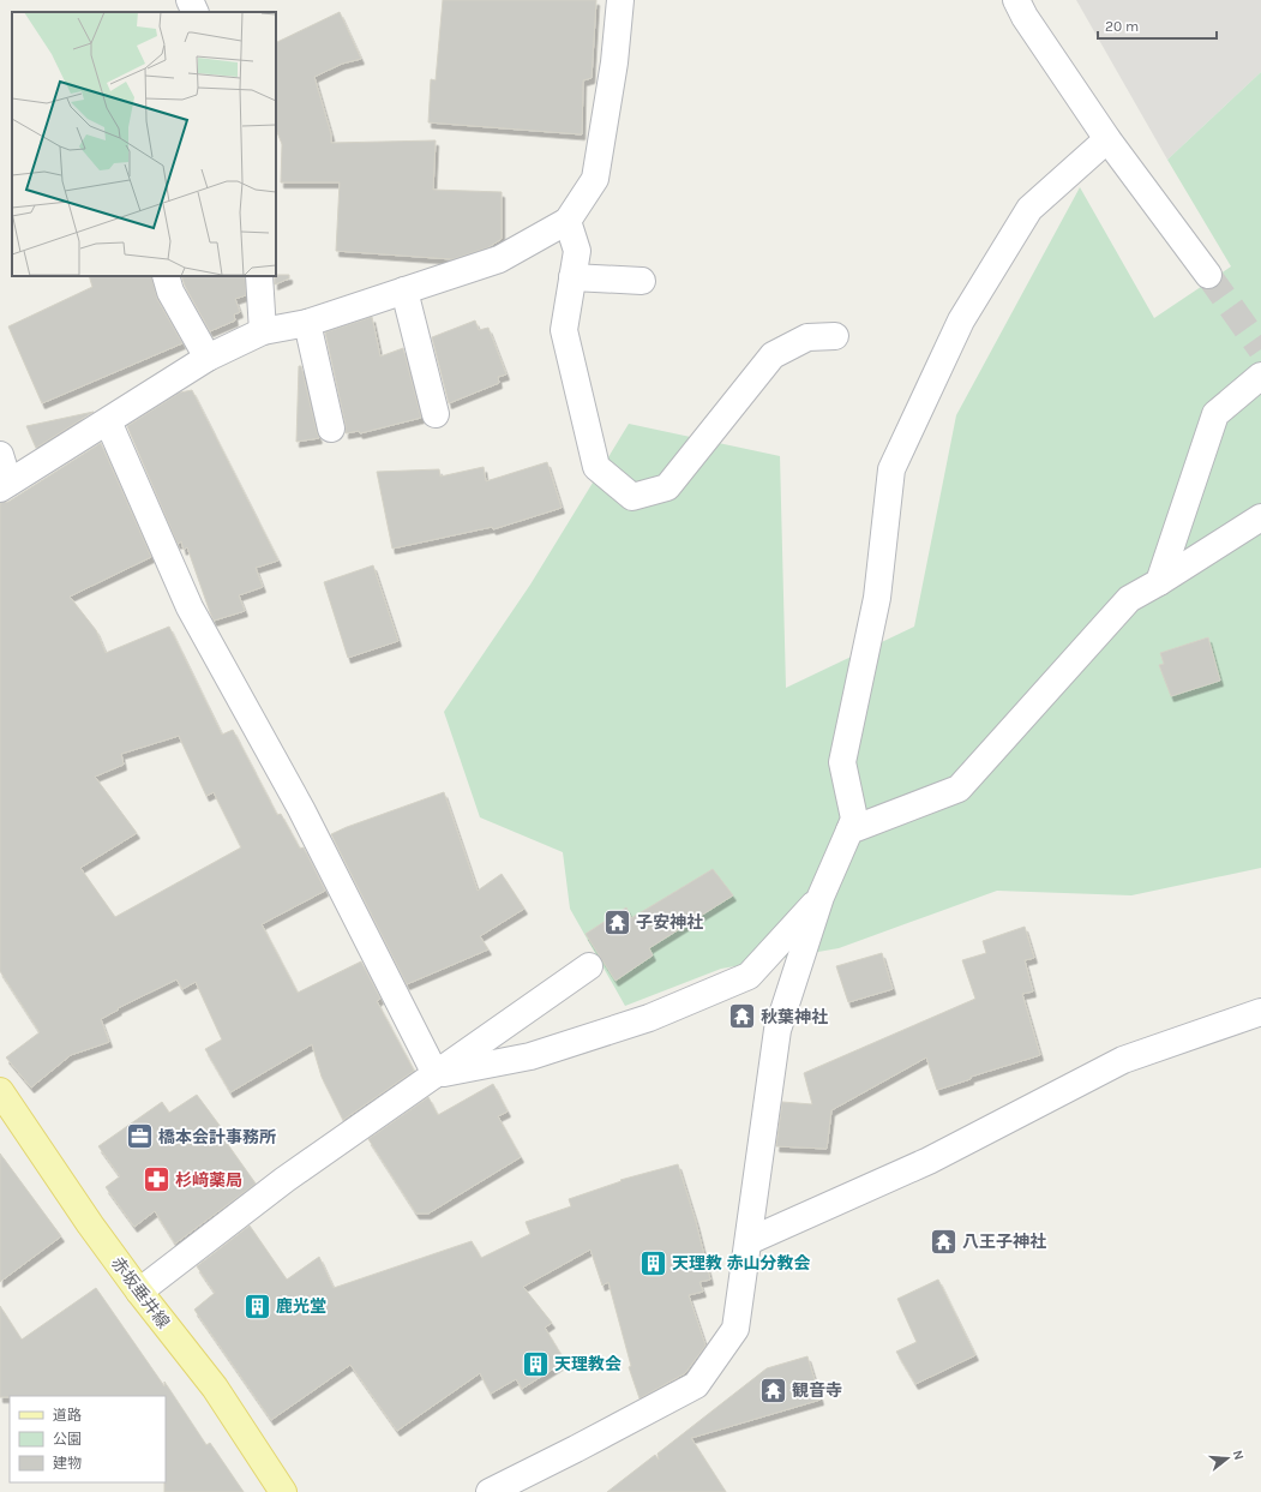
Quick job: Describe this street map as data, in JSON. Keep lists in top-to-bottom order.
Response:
{
  "streets": {
    "main road": ["赤坂垂井線"]
  },
  "places": {
    "temple": [
      "子安神社",
      "秋葉神社",
      "八王子神社",
      "観音寺"
    ],
    "office": ["橋本会計事務所"],
    "pharmacy": ["杉﨑薬局"],
    "building": ["天理教 赤山分教会", "鹿光堂", "天理教会"]
  },
  "legend": ["道路", "公園", "建物"],
  "scale_bar": "20 m",
  "north": "right"
}
